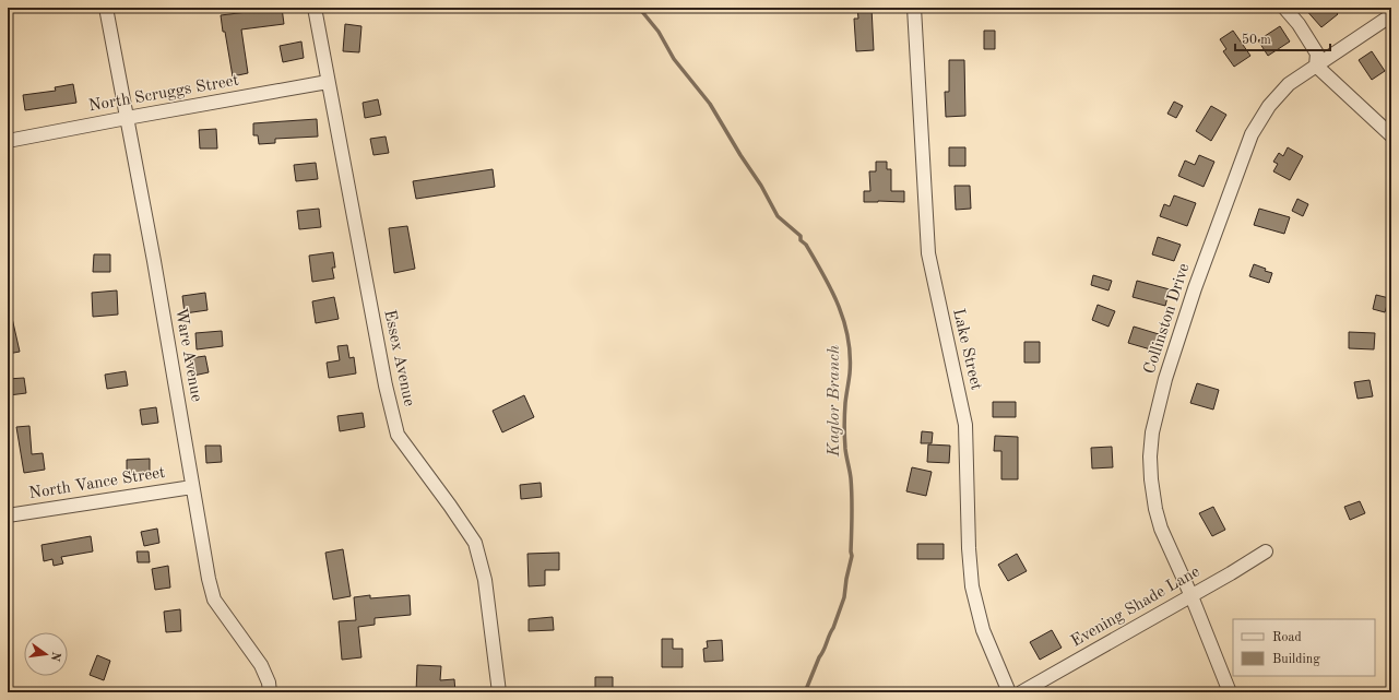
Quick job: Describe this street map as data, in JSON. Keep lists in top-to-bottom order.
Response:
{
  "streets": {
    "street": [
      "North Scruggs Street",
      "Collinston Drive",
      "Lake Street",
      "Ware Avenue",
      "Essex Avenue",
      "North Vance Street",
      "Evening Shade Lane"
    ]
  },
  "crossings": [
    ["North Scruggs Street", "Ware Avenue"],
    ["North Scruggs Street", "Essex Avenue"],
    ["Collinston Drive", "Evening Shade Lane"],
    ["Ware Avenue", "North Vance Street"]
  ],
  "water": ["Kaglor Branch"],
  "legend": ["Road", "Building"],
  "scale_bar": "50 m",
  "north": "right"
}
